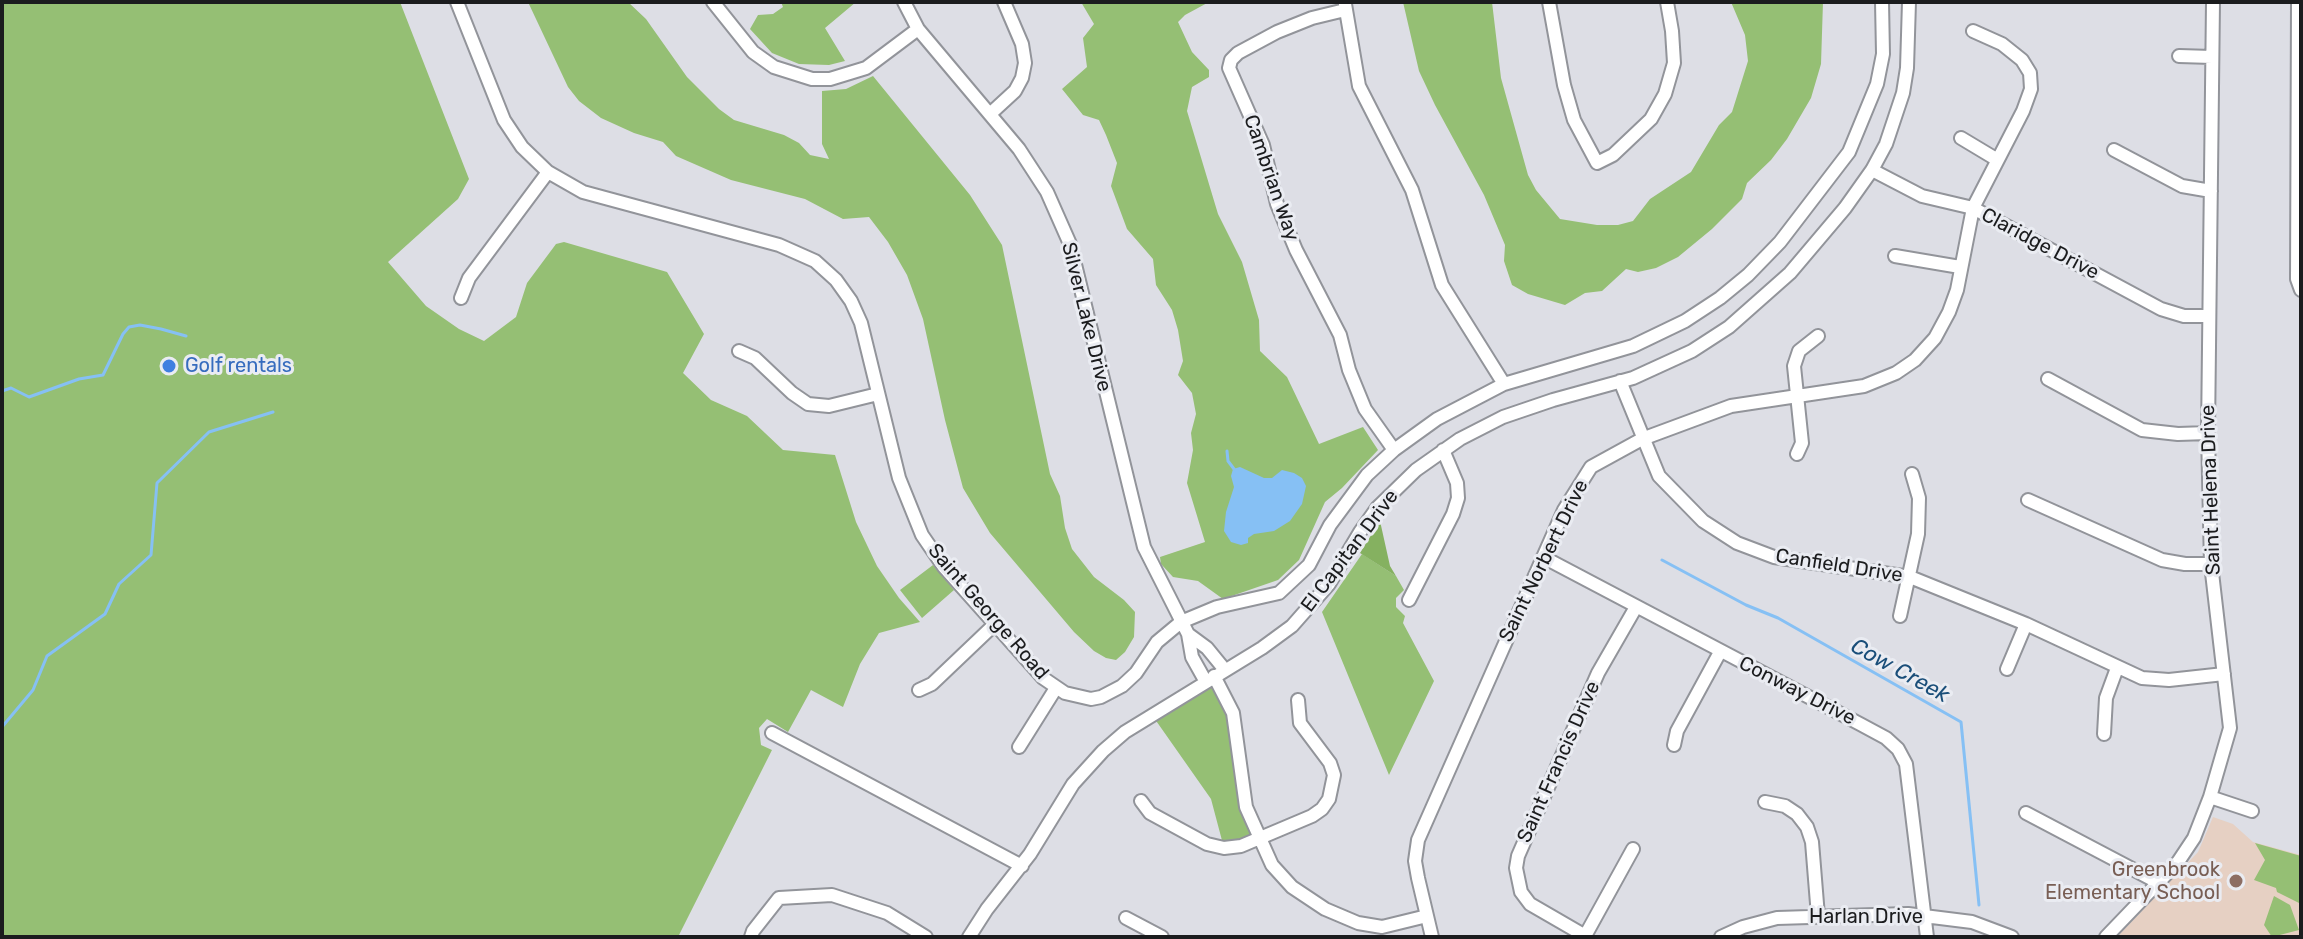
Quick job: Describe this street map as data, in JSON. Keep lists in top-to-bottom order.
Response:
{
  "streets": {
    "street": [
      "Cambrian Way",
      "Claridge Drive",
      "Silver Lake Drive",
      "Saint Helena Drive",
      "El Capitan Drive",
      "Saint Norbert Drive",
      "Canfield Drive",
      "Saint George Road",
      "Conway Drive",
      "Saint Francis Drive",
      "Harlan Drive"
    ]
  },
  "crossings": [
    ["Cambrian Way", "Saint George Road"],
    ["Claridge Drive", "Saint Helena Drive"],
    ["Claridge Drive", "El Capitan Drive"],
    ["Claridge Drive", "Saint Norbert Drive"],
    ["Silver Lake Drive", "Saint George Road"],
    ["Saint Helena Drive", "Canfield Drive"],
    ["El Capitan Drive", "Canfield Drive"],
    ["Saint Norbert Drive", "Canfield Drive"],
    ["Saint Norbert Drive", "Conway Drive"],
    ["Conway Drive", "Saint Francis Drive"],
    ["Conway Drive", "Harlan Drive"]
  ],
  "water": ["Cow Creek"],
  "places": ["Golf rentals", "Greenbrook Elementary School"]
}
